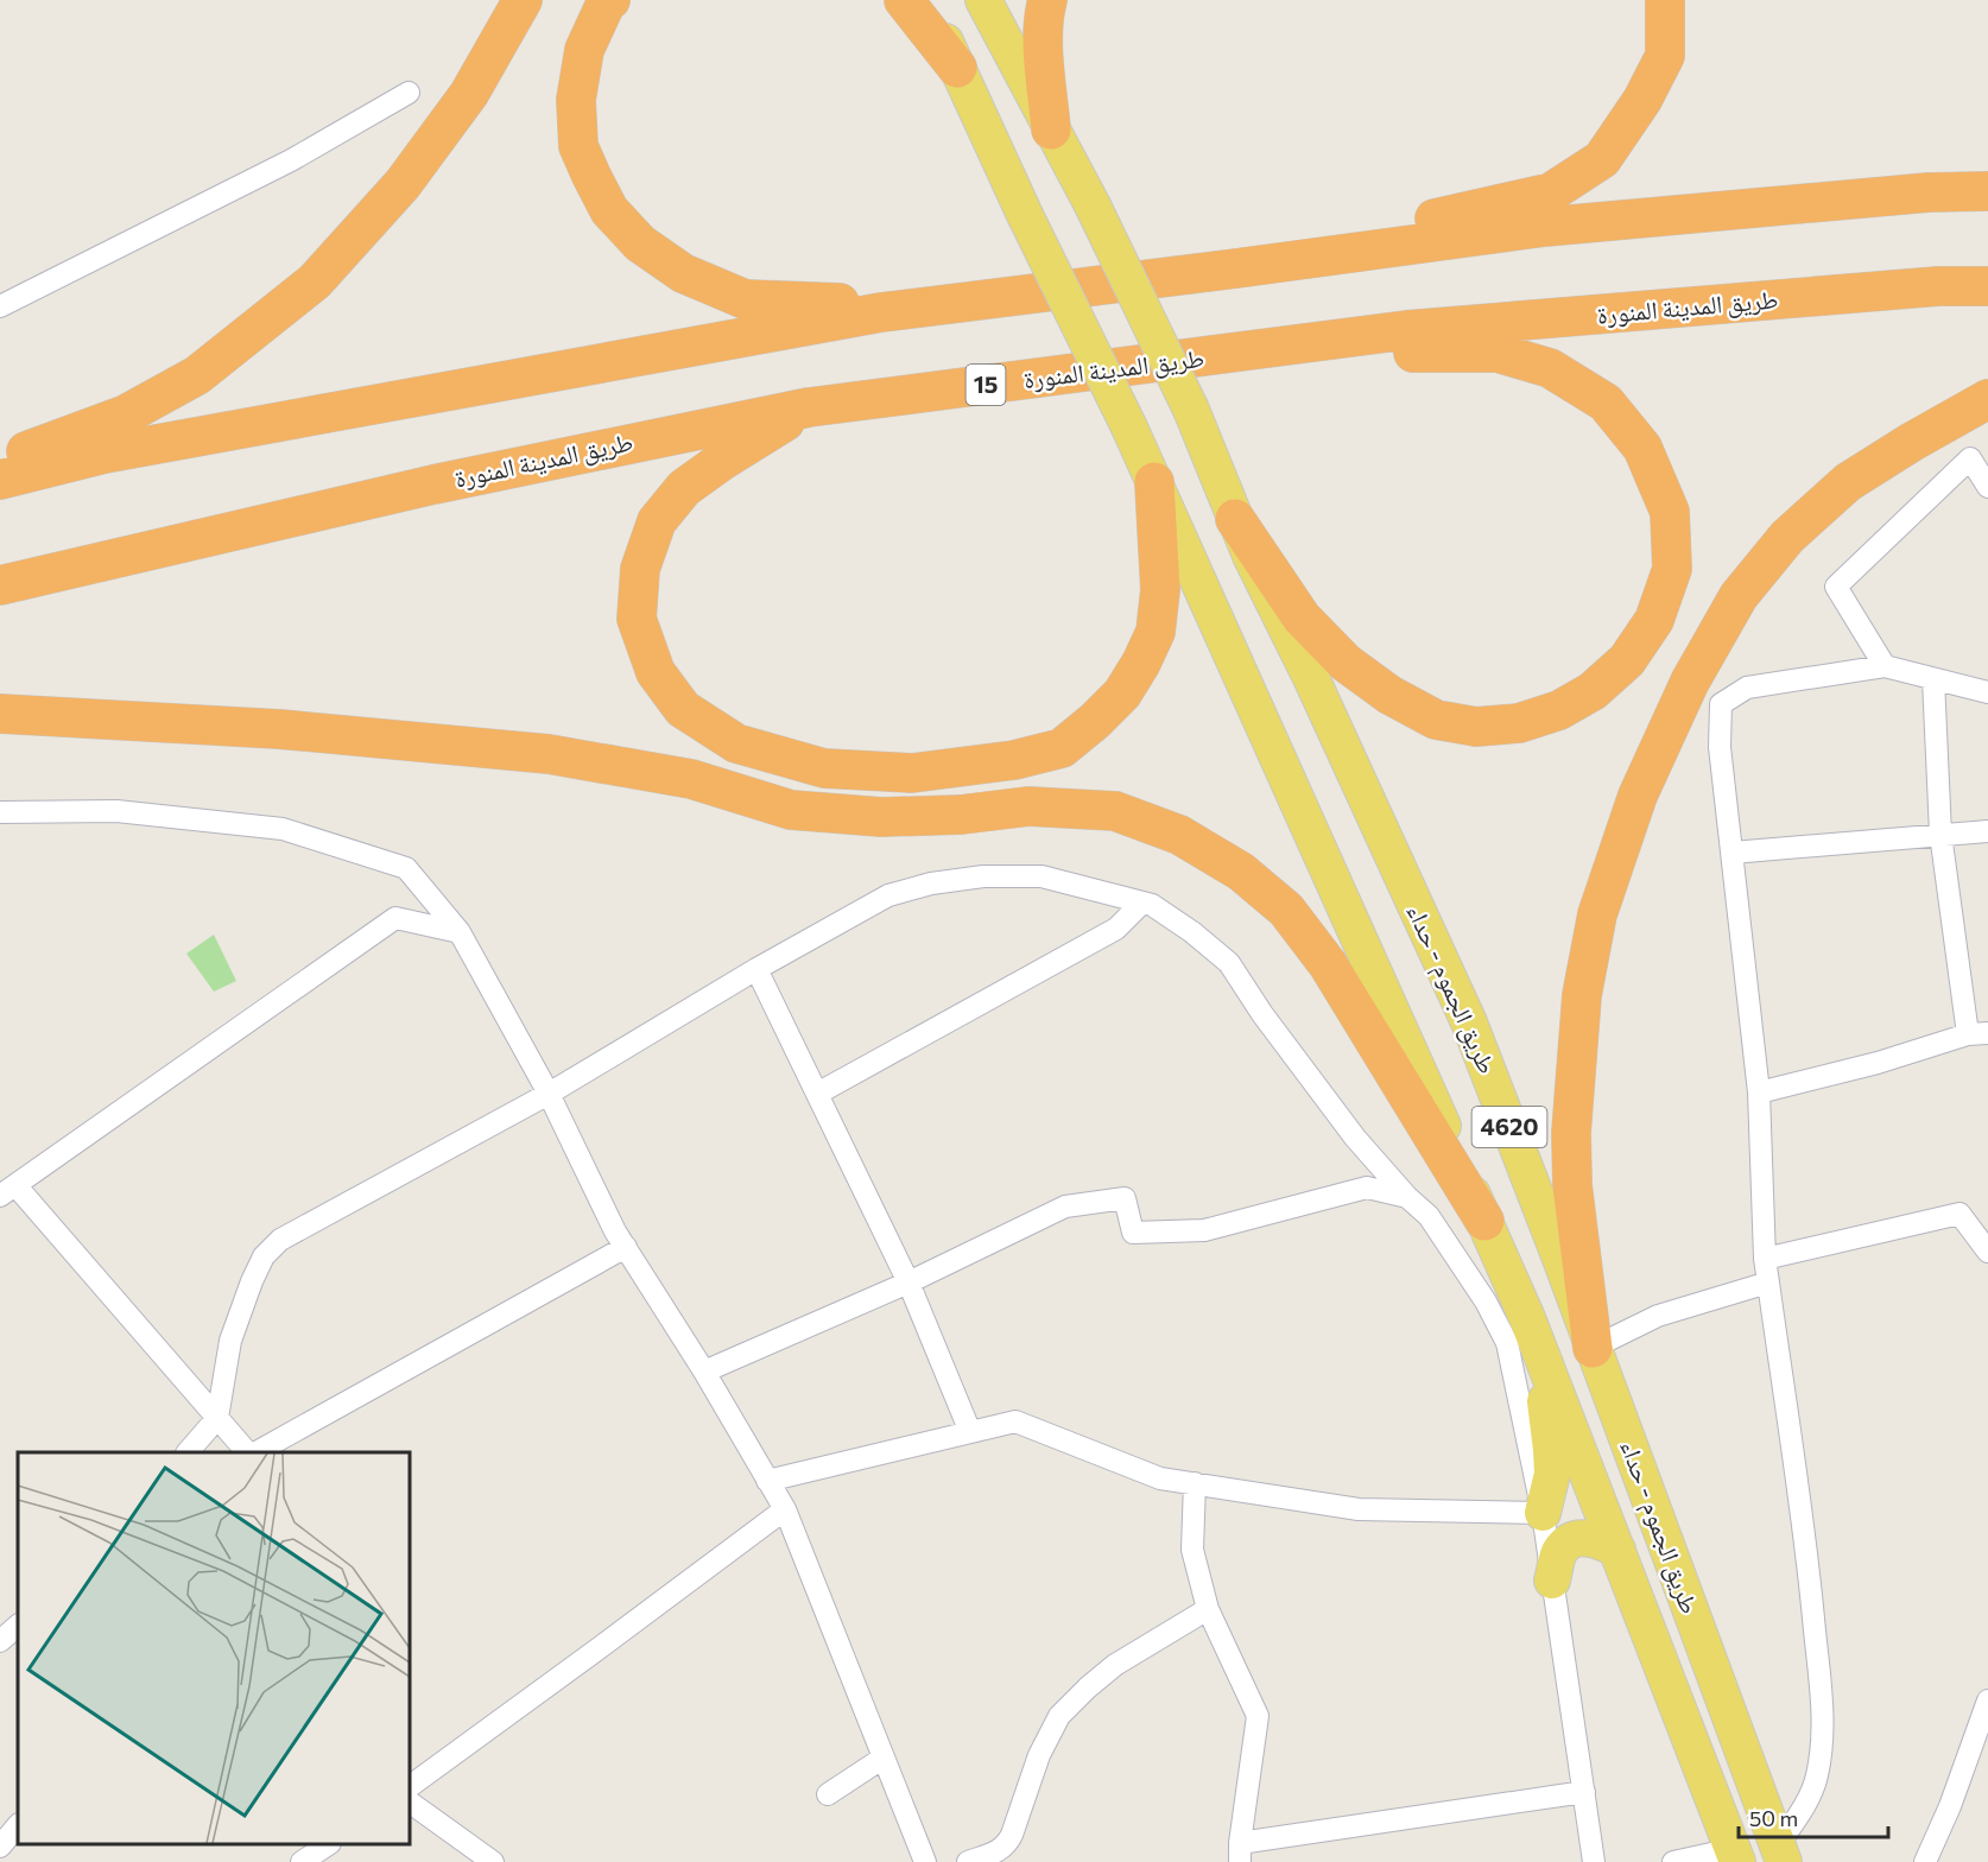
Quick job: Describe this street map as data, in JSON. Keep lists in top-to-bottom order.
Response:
{
  "streets": {
    "highway": ["طريق المدينة المنورة", "15"],
    "main road": ["طريق الجموم - حداء", "4620"]
  },
  "scale_bar": "50 m"
}
